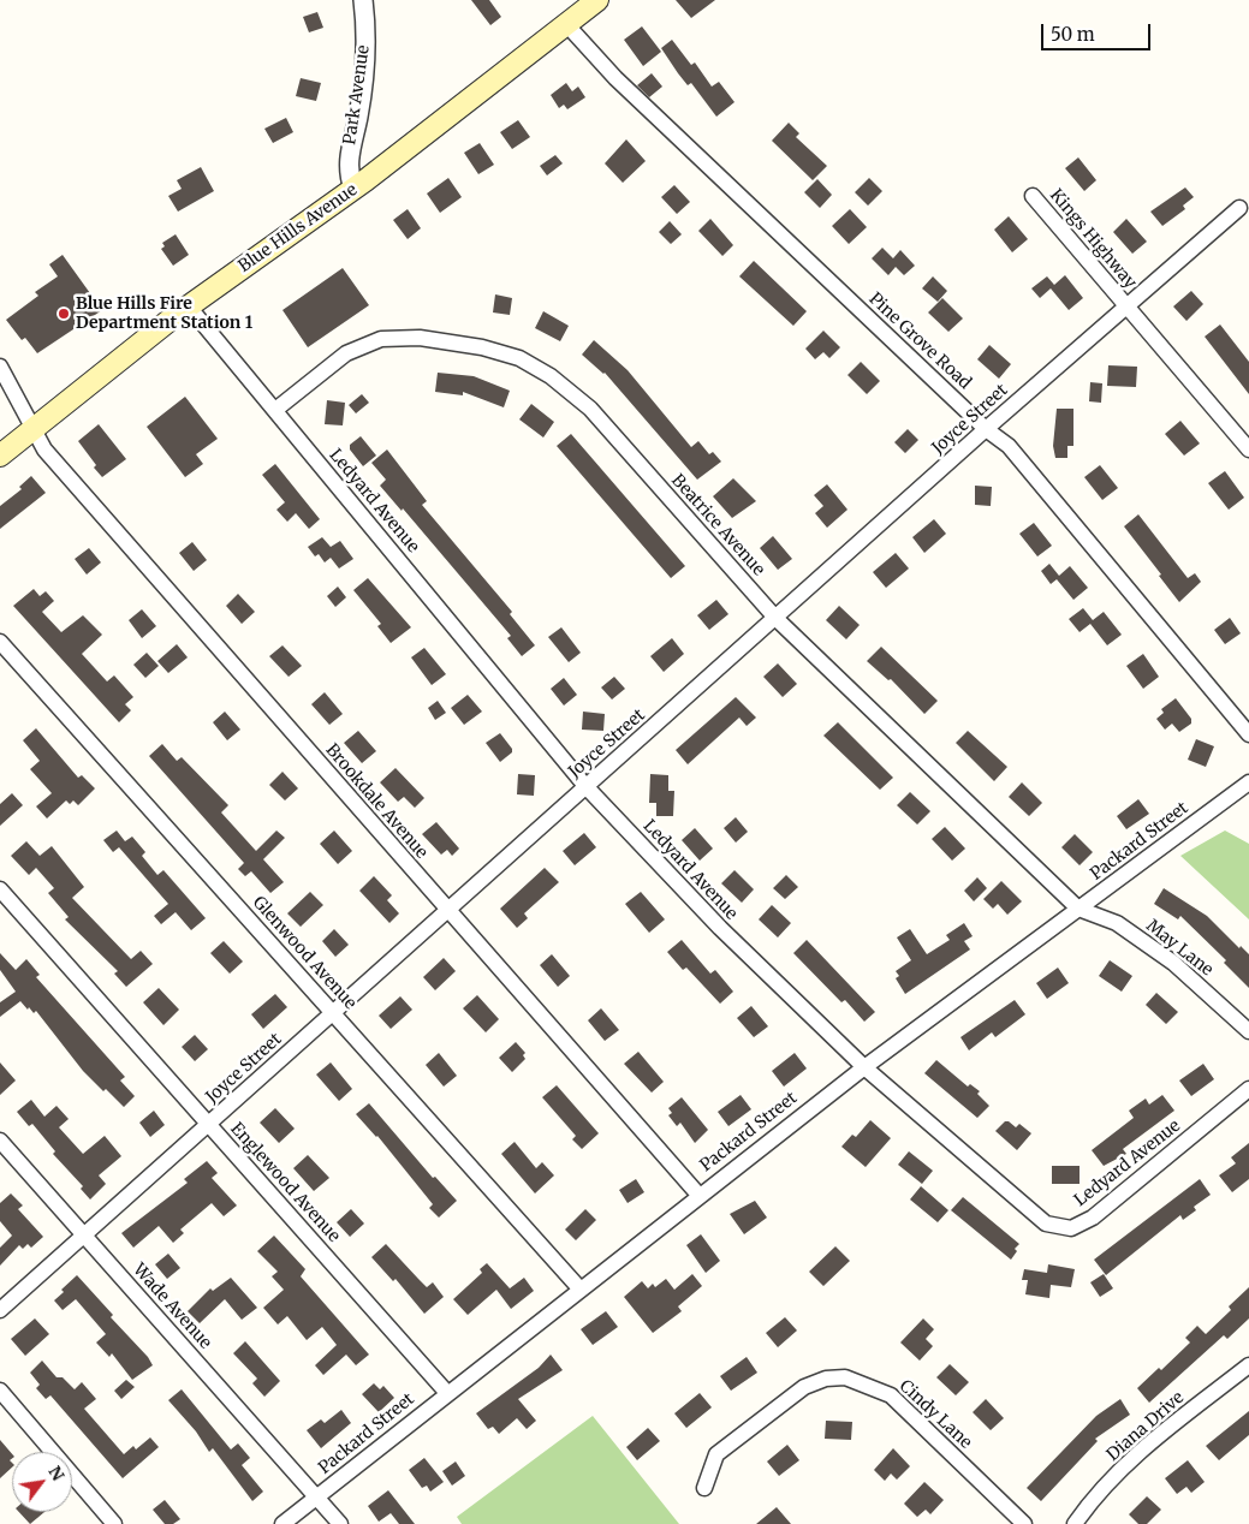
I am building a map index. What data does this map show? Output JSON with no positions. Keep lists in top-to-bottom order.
{
  "streets": {
    "main road": ["Blue Hills Avenue"],
    "street": [
      "Park Avenue",
      "Kings Highway",
      "Pine Grove Road",
      "Joyce Street",
      "Ledyard Avenue",
      "Beatrice Avenue",
      "Brookdale Avenue",
      "Packard Street",
      "May Lane",
      "Glenwood Avenue",
      "Englewood Avenue",
      "Wade Avenue",
      "Cindy Lane",
      "Diana Drive"
    ]
  },
  "crossings": [
    ["Park Avenue", "Blue Hills Avenue"],
    ["Blue Hills Avenue", "Pine Grove Road"],
    ["Blue Hills Avenue", "Ledyard Avenue"],
    ["Blue Hills Avenue", "Brookdale Avenue"],
    ["Kings Highway", "Joyce Street"],
    ["Pine Grove Road", "Joyce Street"],
    ["Joyce Street", "Ledyard Avenue"],
    ["Joyce Street", "Beatrice Avenue"],
    ["Joyce Street", "Brookdale Avenue"],
    ["Joyce Street", "Glenwood Avenue"],
    ["Joyce Street", "Englewood Avenue"],
    ["Joyce Street", "Wade Avenue"],
    ["Ledyard Avenue", "Beatrice Avenue"],
    ["Ledyard Avenue", "Packard Street"],
    ["Beatrice Avenue", "Packard Street"],
    ["Beatrice Avenue", "May Lane"],
    ["Brookdale Avenue", "Packard Street"],
    ["Packard Street", "May Lane"],
    ["Packard Street", "Glenwood Avenue"],
    ["Packard Street", "Englewood Avenue"],
    ["Packard Street", "Wade Avenue"]
  ],
  "places": ["Blue Hills Fire Department Station 1"],
  "scale_bar": "50 m",
  "north": "top right"
}
